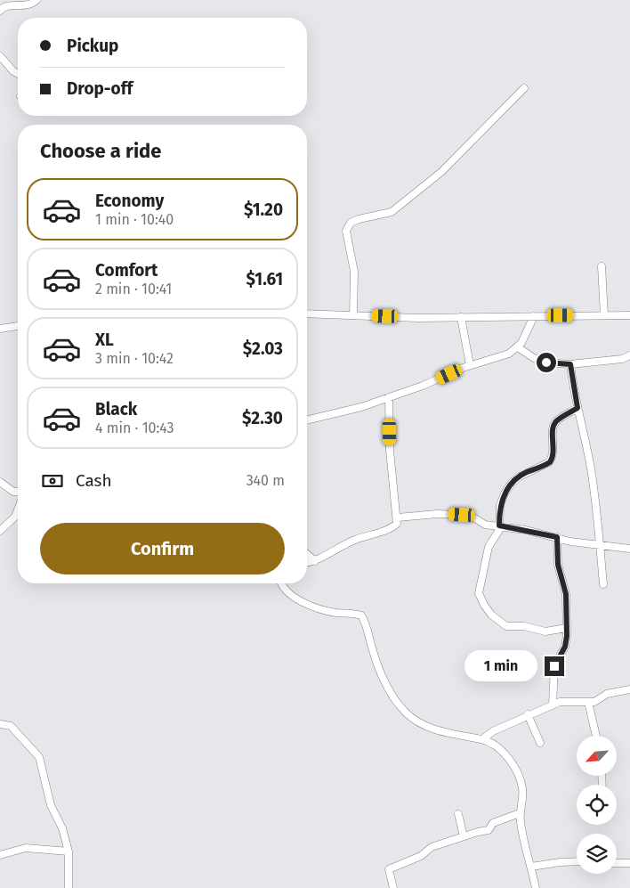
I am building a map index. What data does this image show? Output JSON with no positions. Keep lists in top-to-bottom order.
{
  "north": "bottom left",
  "page": {
    "banner": ["Pickup", "Drop-off"],
    "heading": "Choose a ride",
    "list": [
      {
        "name": "Economy",
        "note": "1 min · 10:40",
        "value": "$1.20"
      },
      {
        "name": "Comfort",
        "note": "2 min · 10:41",
        "value": "$1.61"
      },
      {
        "name": "XL",
        "note": "3 min · 10:42",
        "value": "$2.03"
      },
      {
        "name": "Black",
        "note": "4 min · 10:43",
        "value": "$2.30"
      }
    ],
    "pay": ["Cash", "340 m"],
    "buttons": "Confirm",
    "bubble": "1 min"
  }
}
